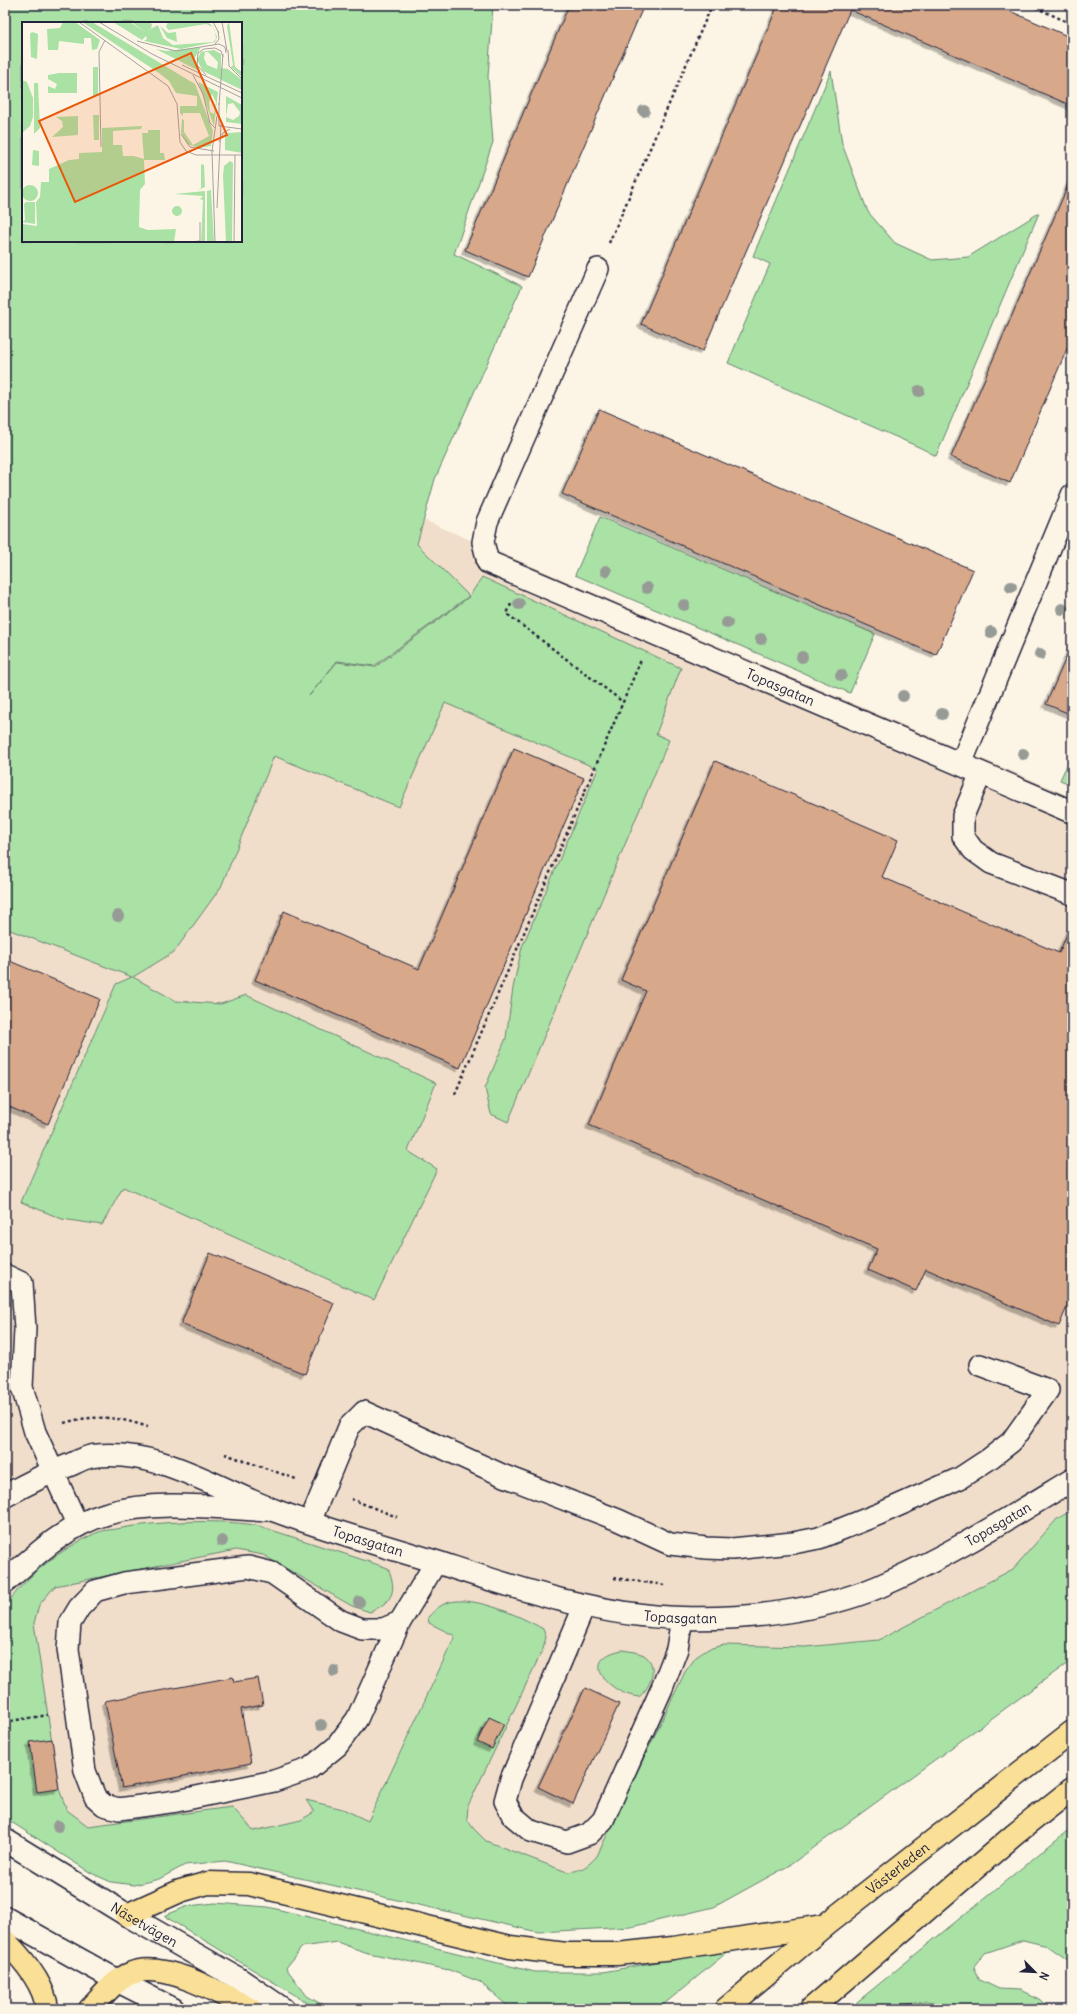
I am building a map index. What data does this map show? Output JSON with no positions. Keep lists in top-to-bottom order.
{
  "streets": {
    "highway": ["Västerleden"],
    "street": ["Topasgatan", "Näsetvägen"]
  },
  "north": "bottom right"
}
